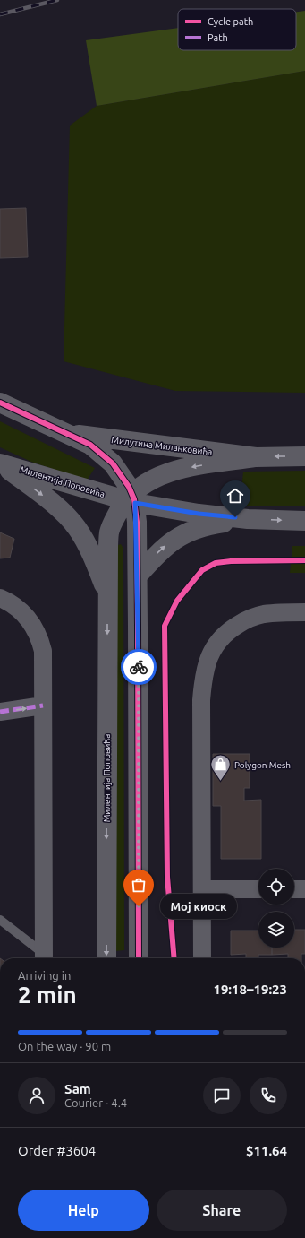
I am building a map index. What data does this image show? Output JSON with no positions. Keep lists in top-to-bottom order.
{
  "streets": {
    "street": ["Милутина Миланковића", "Милентија Поповића"]
  },
  "crossings": [
    ["Милутина Миланковића", "Милентија Поповића"]
  ],
  "places": {
    "shop": ["Polygon Mesh"],
    "other": ["Мој киоск"]
  },
  "legend": ["Cycle path", "Path"],
  "page": {
    "bubble": "Мој киоск",
    "heading": ["2 min", "Arriving in", "19:18–19:23"],
    "panel": [
      "Sam",
      "Courier · 4.4",
      "Order #3604",
      "$11.64"
    ],
    "bar": "On the way · 90 m",
    "buttons": ["Help", "Share"]
  }
}
